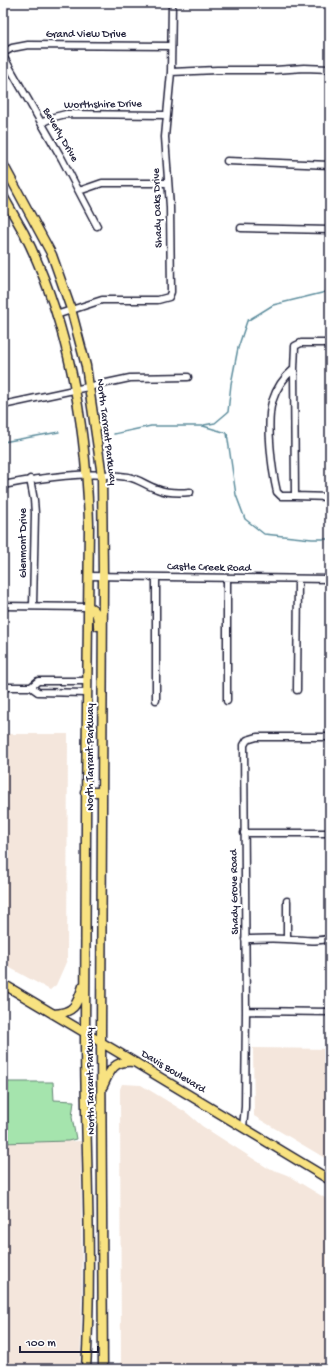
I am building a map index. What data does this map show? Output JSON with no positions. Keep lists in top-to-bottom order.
{
  "streets": {
    "main road": ["North Tarrant Parkway", "Davis Boulevard"],
    "street": [
      "Grand View Drive",
      "Worthshire Drive",
      "Beverly Drive",
      "Shady Oaks Drive",
      "Glenmont Drive",
      "Castle Creek Road",
      "Shady Grove Road"
    ]
  },
  "crossings": [
    ["Grand View Drive", "Beverly Drive"],
    ["Grand View Drive", "Shady Oaks Drive"],
    ["Worthshire Drive", "Beverly Drive"],
    ["Worthshire Drive", "Shady Oaks Drive"],
    ["Shady Oaks Drive", "North Tarrant Parkway"],
    ["North Tarrant Parkway", "Castle Creek Road"],
    ["North Tarrant Parkway", "Davis Boulevard"],
    ["Shady Grove Road", "Davis Boulevard"]
  ],
  "scale_bar": "100 m"
}
